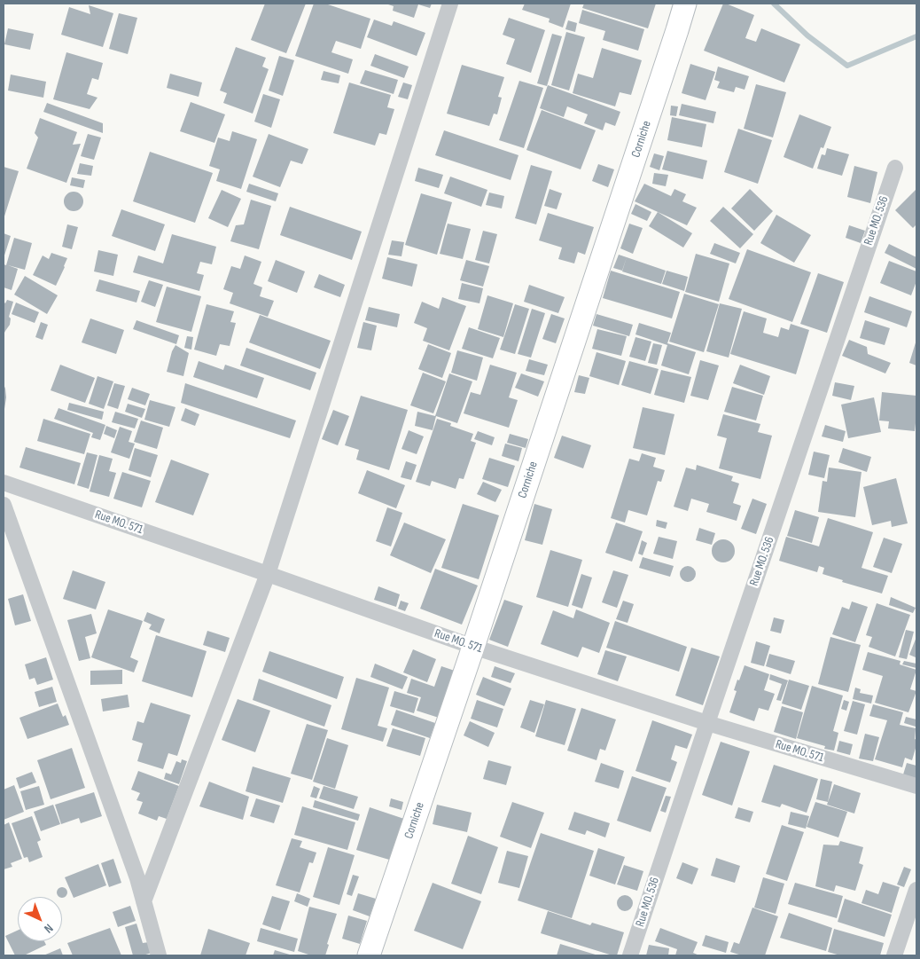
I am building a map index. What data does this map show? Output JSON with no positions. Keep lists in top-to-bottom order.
{
  "streets": {
    "street": ["Corniche", "Rue MO. 536", "Rue MO. 571"]
  },
  "crossings": [
    ["Corniche", "Rue MO. 571"],
    ["Rue MO. 536", "Rue MO. 571"]
  ],
  "north": "bottom right"
}
